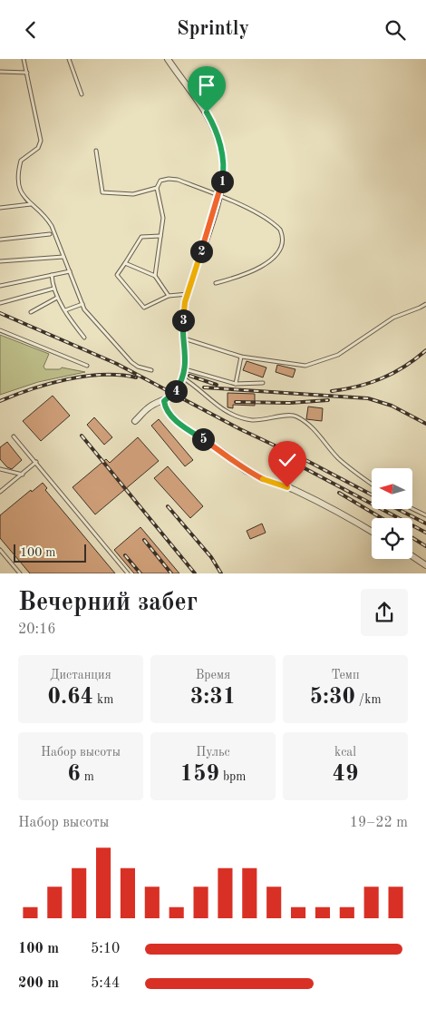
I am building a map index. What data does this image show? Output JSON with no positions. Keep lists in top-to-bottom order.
{
  "scale_bar": "100 m",
  "north": "left",
  "page": {
    "header": "Sprintly",
    "pins": [
      "1",
      "2",
      "3",
      "4",
      "5"
    ],
    "scale": "100 m",
    "heading": ["Вечерний забег", "20:16"],
    "stats": [
      ["Дистанция", "0.64 km"],
      ["Время", "3:31"],
      ["Темп", "5:30 /km"],
      ["Набор высоты", "6 m"],
      ["Пульс", "159 bpm"],
      ["kcal", "49"]
    ],
    "chart": ["Набор высоты", "19–22 m"],
    "list": [
      {
        "name": "100 m",
        "note": "5:10"
      },
      {
        "name": "200 m",
        "note": "5:44"
      }
    ]
  }
}
